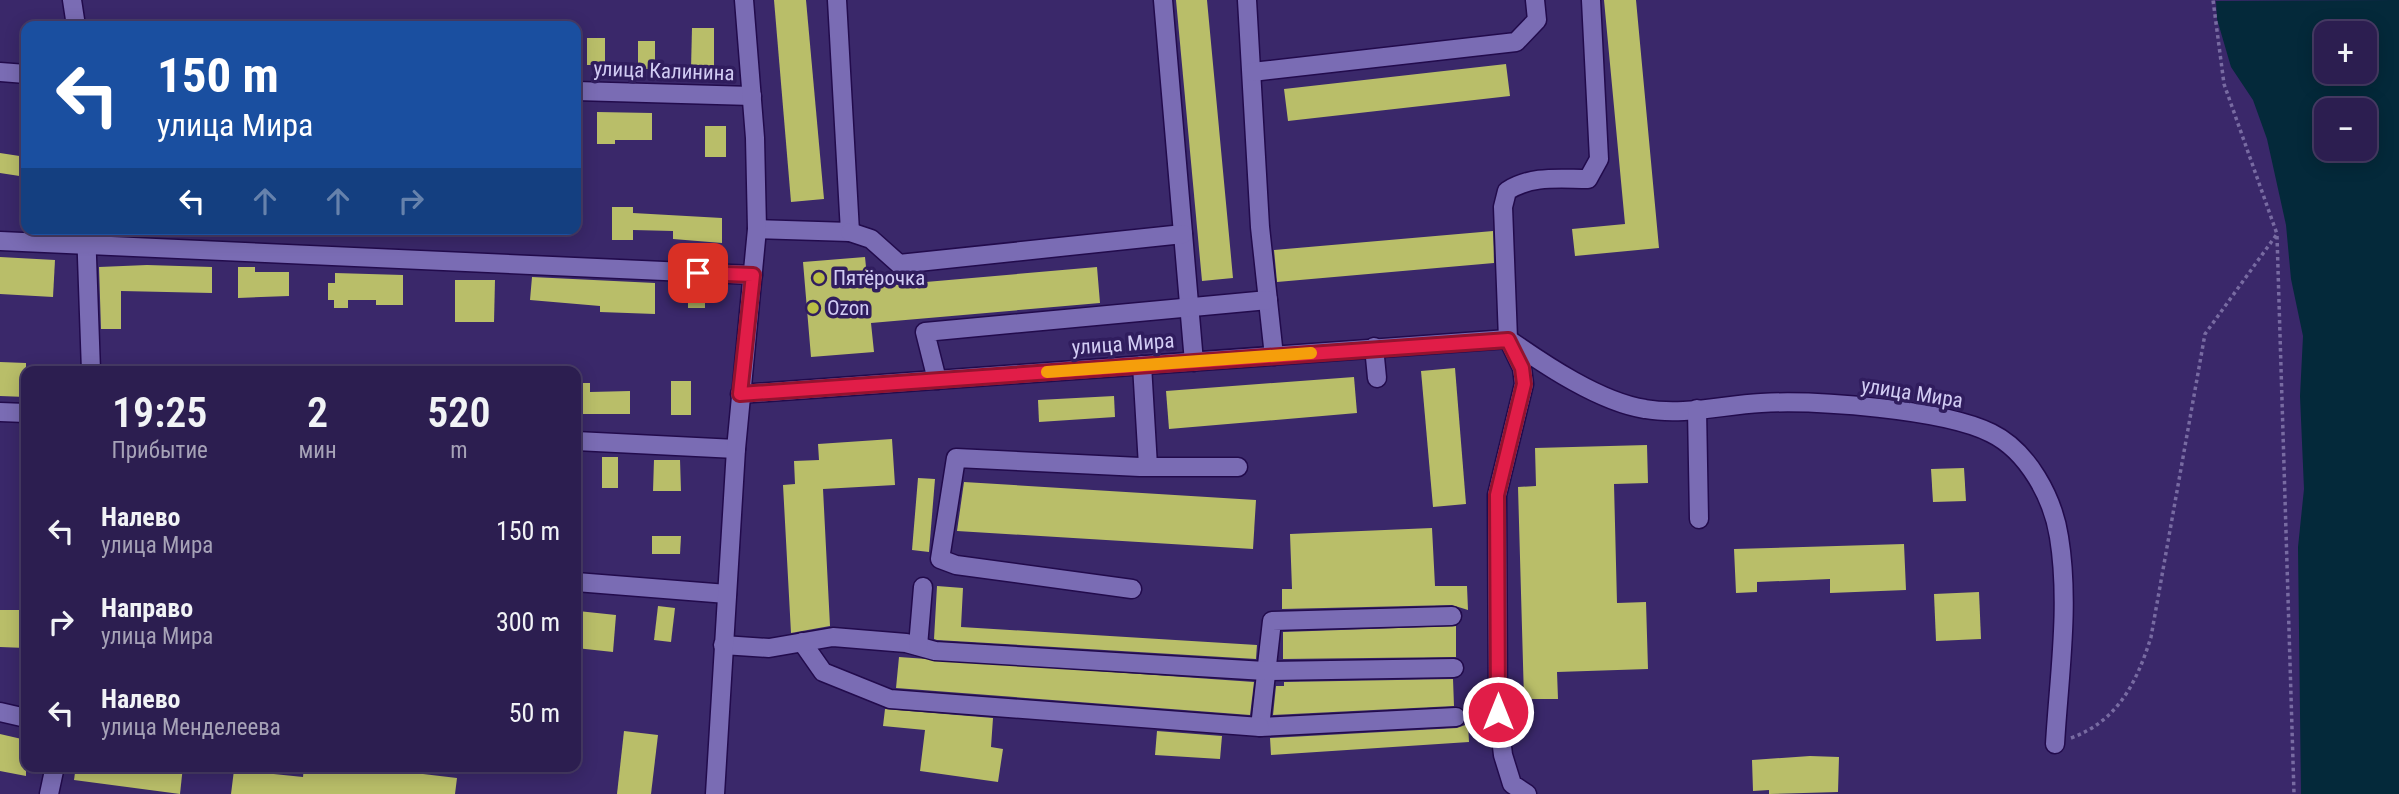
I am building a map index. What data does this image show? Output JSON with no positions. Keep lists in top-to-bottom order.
{
  "streets": {
    "street": ["улица Калинина", "улица Мира"]
  },
  "places": ["Пятёрочка", "Ozon"],
  "page": {
    "map_buttons": ["+", "−"],
    "turn": ["150 m", "улица Мира"],
    "eta": [
      "19:25",
      "Прибытие",
      "2",
      "мин",
      "520",
      "m"
    ],
    "list": [
      {
        "name": "Налево",
        "note": "улица Мира",
        "value": "150 m"
      },
      {
        "name": "Направо",
        "note": "улица Мира",
        "value": "300 m"
      },
      {
        "name": "Налево",
        "note": "улица Менделеева",
        "value": "50 m"
      }
    ]
  }
}
